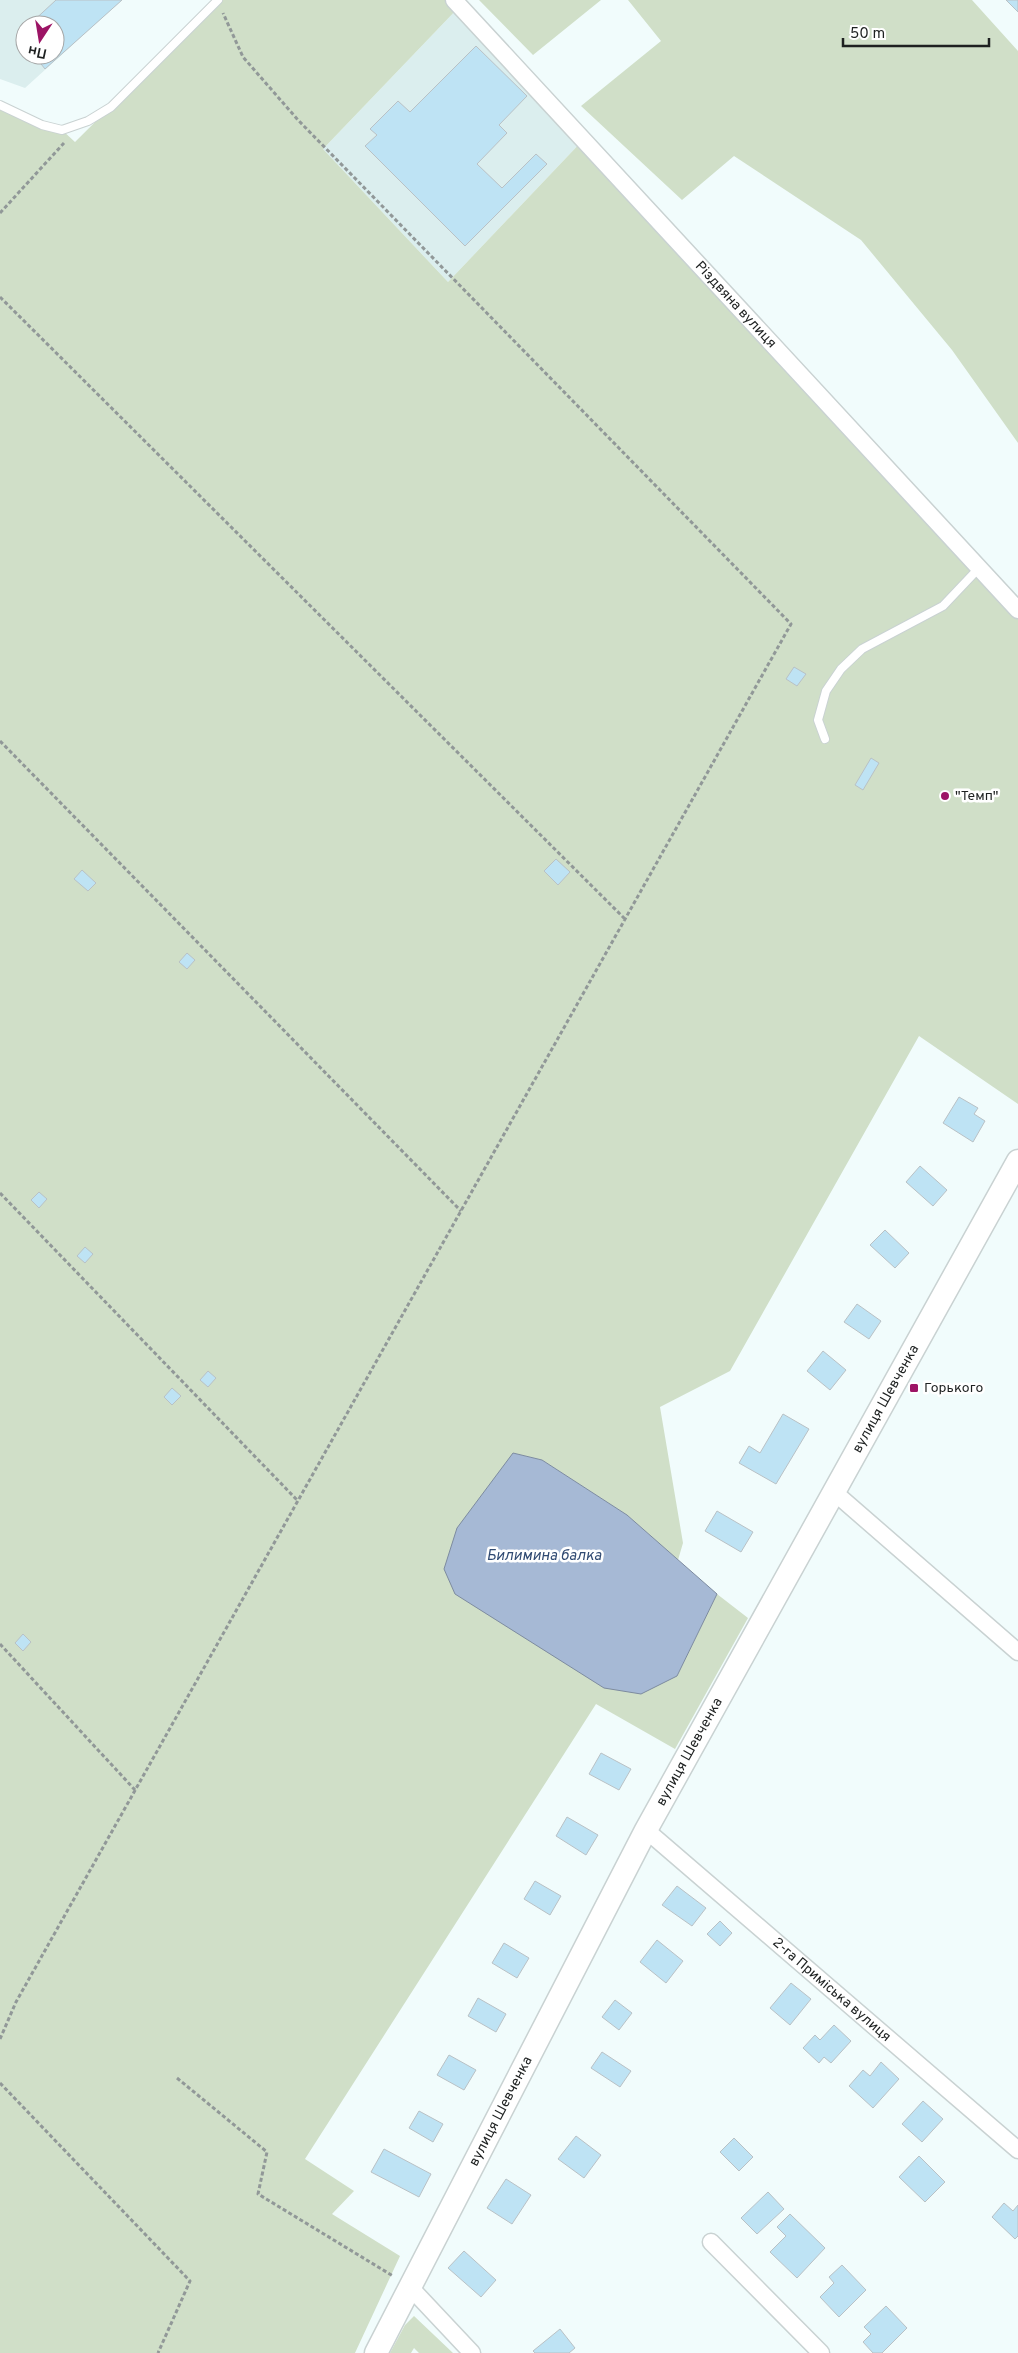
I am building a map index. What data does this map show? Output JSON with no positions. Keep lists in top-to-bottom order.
{
  "streets": {
    "street": ["Різдвяна вулиця", "вулиця Шевченка", "2-га Приміська вулиця"]
  },
  "crossings": [
    ["вулиця Шевченка", "2-га Приміська вулиця"]
  ],
  "water": ["Билимина балка"],
  "places": {
    "other": ["\"Темп\""],
    "transit": ["Горького"]
  },
  "scale_bar": "50 m",
  "north": "bottom"
}
